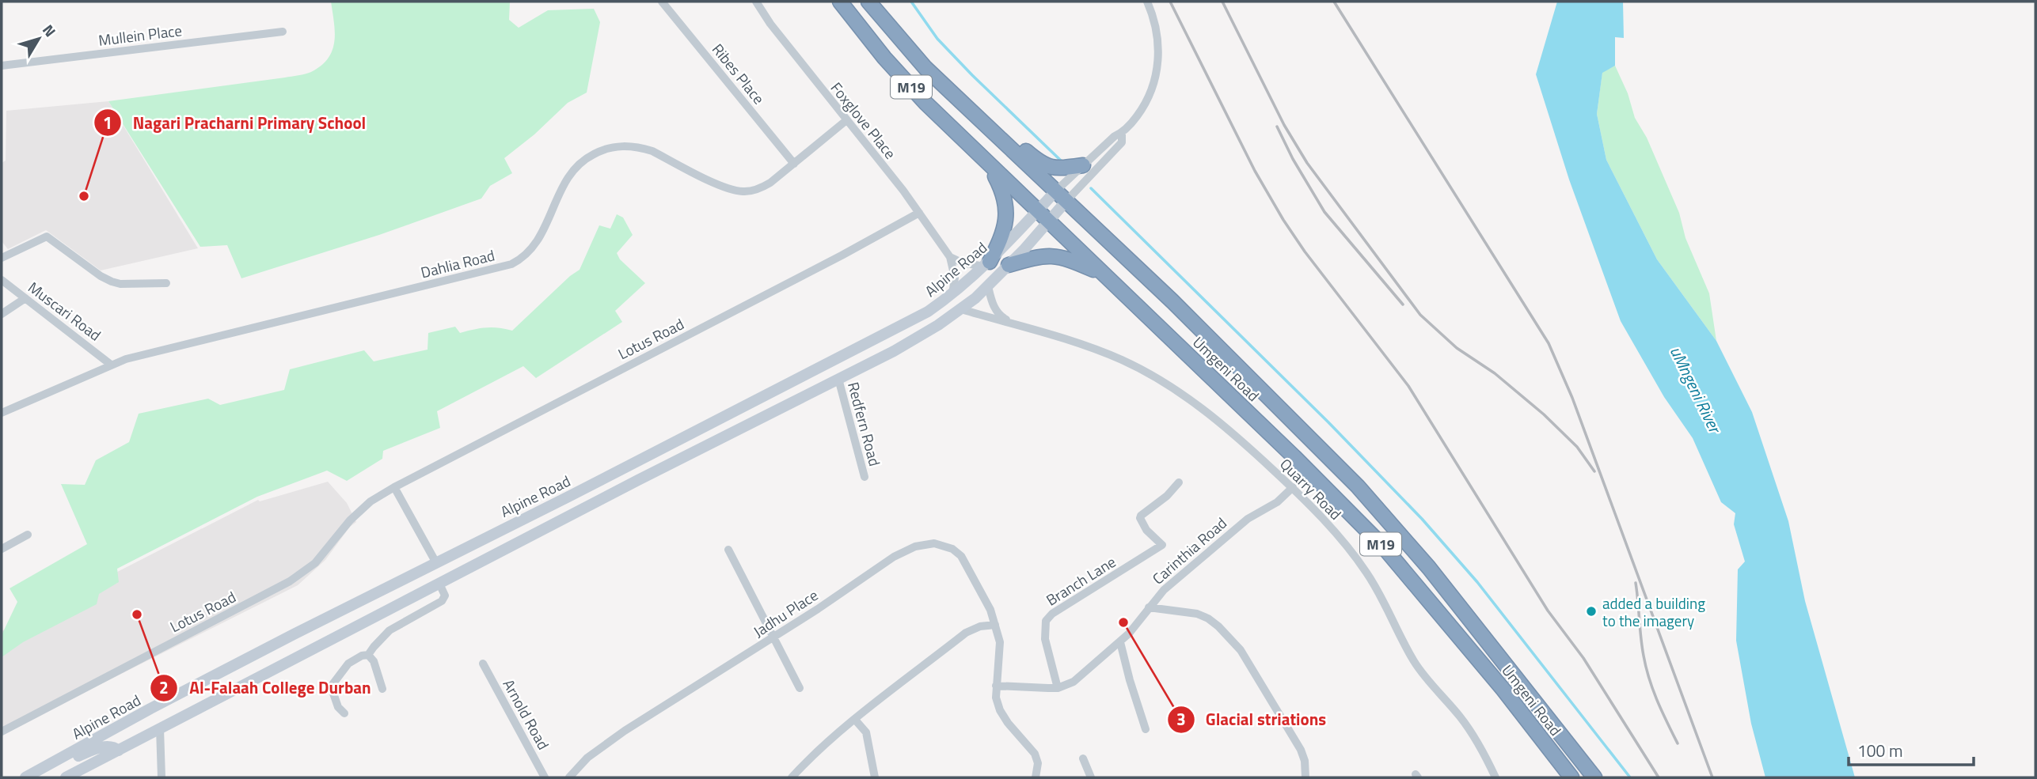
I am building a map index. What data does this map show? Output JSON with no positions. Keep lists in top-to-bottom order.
{
  "streets": {
    "highway": ["M19", "Umgeni Road"],
    "main road": ["Alpine Road"],
    "street": [
      "Mullein Place",
      "Ribes Place",
      "Foxglove Place",
      "Dahlia Road",
      "Muscari Road",
      "Lotus Road",
      "Redfern Road",
      "Quarry Road",
      "Carinthia Road",
      "Branch Lane",
      "Jadhu Place",
      "Arnold Road"
    ]
  },
  "crossings": [
    ["Ribes Place", "Dahlia Road"],
    ["Foxglove Place", "Dahlia Road"],
    ["Foxglove Place", "Alpine Road"],
    ["Foxglove Place", "Lotus Road"],
    ["Dahlia Road", "Muscari Road"],
    ["Alpine Road", "Umgeni Road"],
    ["Alpine Road", "Redfern Road"],
    ["Alpine Road", "Quarry Road"],
    ["Quarry Road", "Carinthia Road"],
    ["Carinthia Road", "Branch Lane"],
    ["Carinthia Road", "Jadhu Place"]
  ],
  "water": ["uMngeni River"],
  "places": [
    "Nagari Pracharni Primary School",
    "added a building to the imagery",
    "Al-Falaah College Durban",
    "Glacial striations"
  ],
  "scale_bar": "100 m",
  "north": "top right"
}
